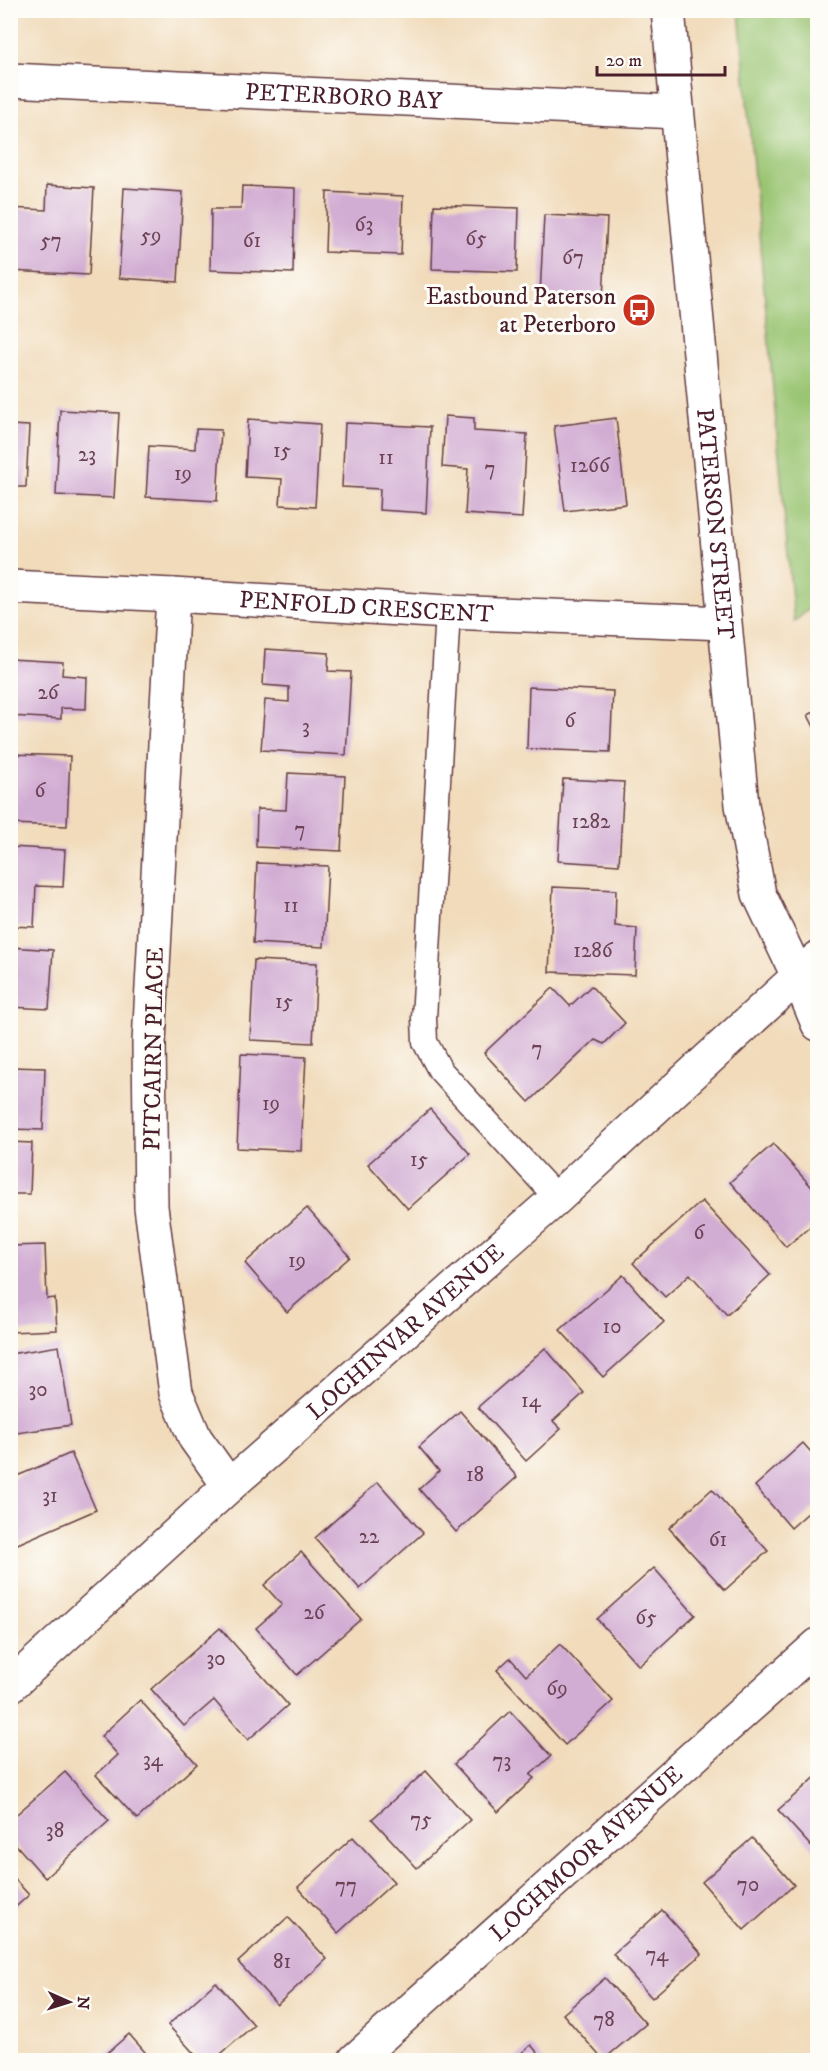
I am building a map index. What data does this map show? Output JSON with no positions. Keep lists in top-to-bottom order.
{
  "streets": {
    "street": [
      "PETERBORO BAY",
      "PATERSON STREET",
      "PENFOLD CRESCENT",
      "PITCAIRN PLACE",
      "LOCHINVAR AVENUE",
      "LOCHMOOR AVENUE"
    ]
  },
  "crossings": [
    ["PETERBORO BAY", "PATERSON STREET"],
    ["PATERSON STREET", "PENFOLD CRESCENT"],
    ["PATERSON STREET", "LOCHINVAR AVENUE"],
    ["PENFOLD CRESCENT", "PITCAIRN PLACE"],
    ["PITCAIRN PLACE", "LOCHINVAR AVENUE"]
  ],
  "places": {
    "bus stop": ["Eastbound Paterson at Peterboro"]
  },
  "house_numbers": [
    "63",
    "59",
    "65",
    "57",
    "61",
    "67",
    "15",
    "23",
    "11",
    "1266",
    "7",
    "19",
    "26",
    "6",
    "3",
    "6",
    "1282",
    "7",
    "11",
    "1286",
    "15",
    "7",
    "19",
    "15",
    "6",
    "19",
    "10",
    "30",
    "14",
    "18",
    "31",
    "22",
    "61",
    "26",
    "65",
    "30",
    "69",
    "34",
    "73",
    "75",
    "38",
    "70",
    "77",
    "74",
    "81",
    "78"
  ],
  "scale_bar": "20 m",
  "north": "right"
}
